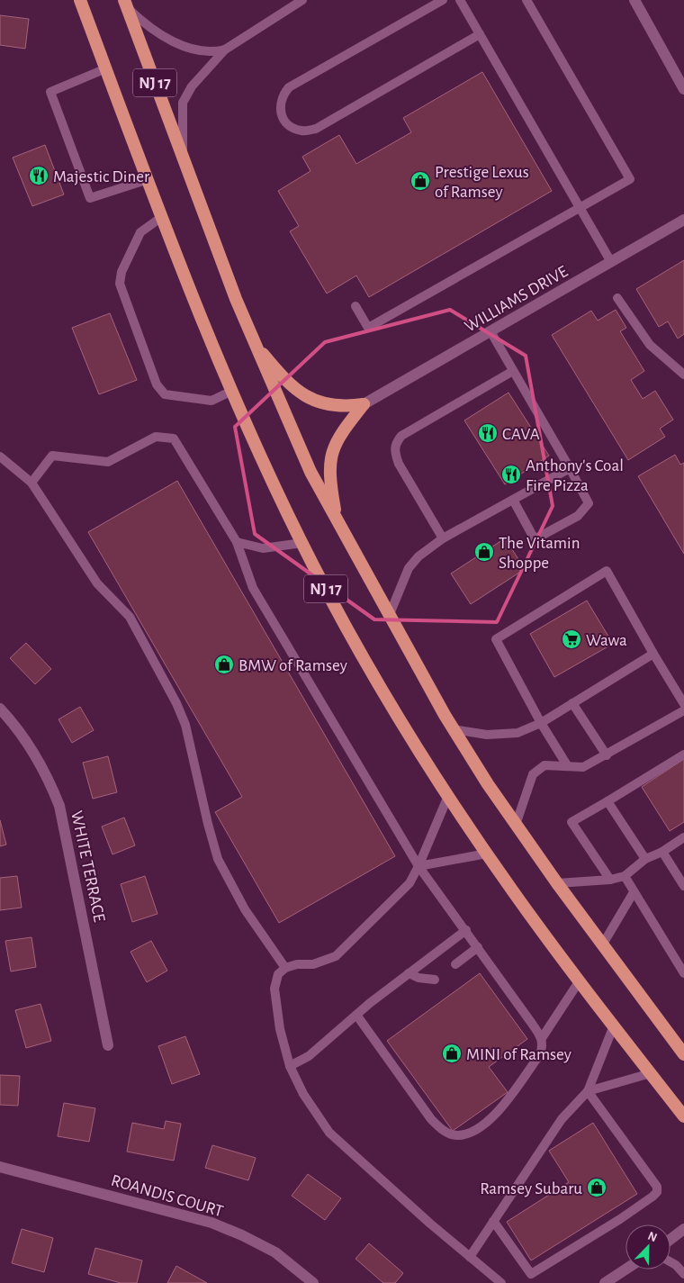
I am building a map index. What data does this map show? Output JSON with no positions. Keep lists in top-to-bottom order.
{
  "streets": {
    "highway": ["NJ 17"],
    "street": ["WILLIAMS DRIVE", "WHITE TERRACE", "ROANDIS COURT"]
  },
  "places": {
    "restaurant": ["Majestic Diner", "CAVA", "Anthony's Coal Fire Pizza"],
    "shop": [
      "Prestige Lexus of Ramsey",
      "The Vitamin Shoppe",
      "BMW of Ramsey",
      "MINI of Ramsey",
      "Ramsey Subaru"
    ],
    "supermarket": ["Wawa"]
  },
  "north": "top right"
}
